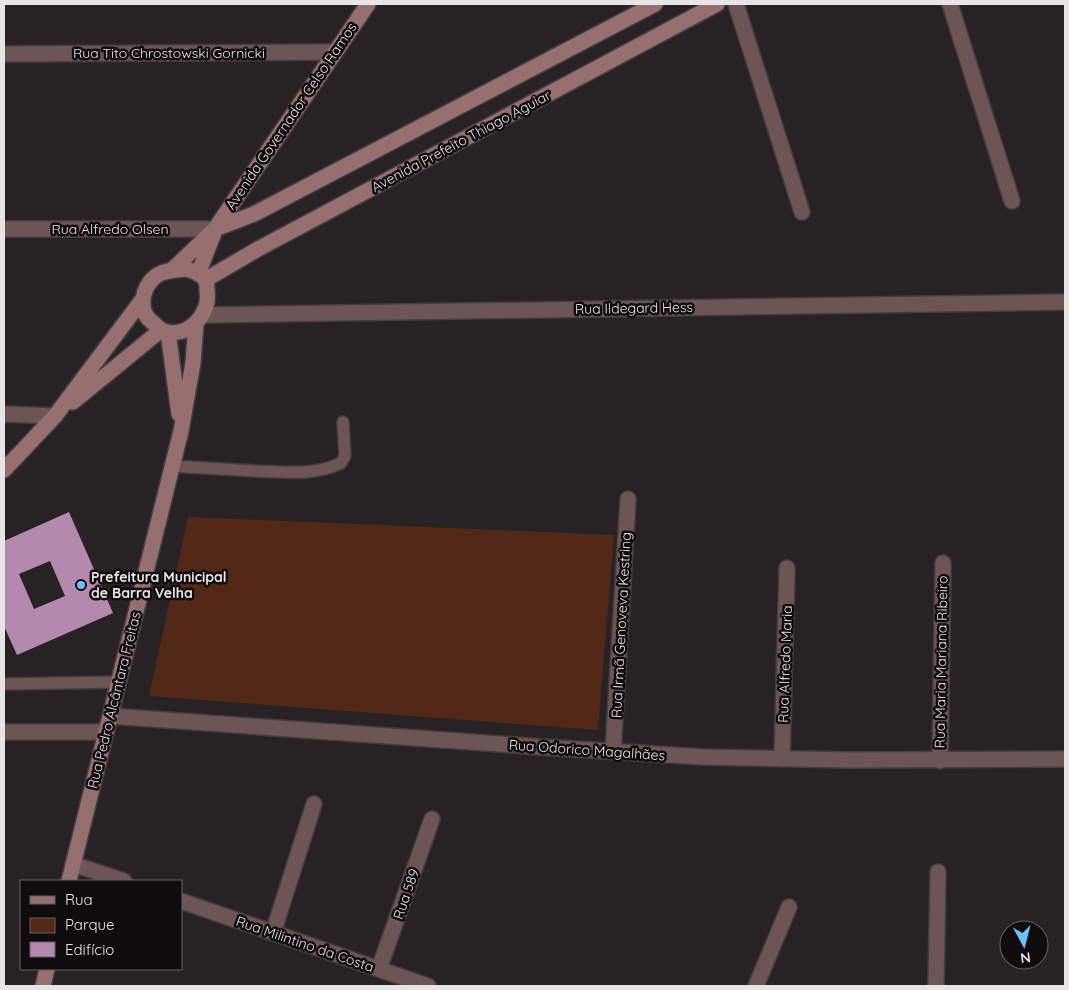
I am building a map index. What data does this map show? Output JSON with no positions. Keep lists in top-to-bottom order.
{
  "streets": {
    "main road": ["Avenida Governador Celso Ramos", "Avenida Prefeito Thiago Aguiar", "Rua Pedro Alcântara Freitas"],
    "street": [
      "Rua Tito Chrostowski Gornicki",
      "Rua Alfredo Olsen",
      "Rua Ildegard Hess",
      "Rua Irmã Genoveva Kestring",
      "Rua Maria Mariana Ribeiro",
      "Rua Alfredo Maria",
      "Rua Odorico Magalhães",
      "Rua 589",
      "Rua Milintino da Costa"
    ]
  },
  "crossings": [
    ["Rua Tito Chrostowski Gornicki", "Avenida Governador Celso Ramos"],
    ["Avenida Governador Celso Ramos", "Avenida Prefeito Thiago Aguiar"],
    ["Avenida Governador Celso Ramos", "Rua Alfredo Olsen"],
    ["Avenida Governador Celso Ramos", "Rua Ildegard Hess"],
    ["Avenida Governador Celso Ramos", "Rua Pedro Alcântara Freitas"],
    ["Avenida Prefeito Thiago Aguiar", "Rua Ildegard Hess"],
    ["Avenida Prefeito Thiago Aguiar", "Rua Pedro Alcântara Freitas"],
    ["Rua Ildegard Hess", "Rua Pedro Alcântara Freitas"],
    ["Rua Irmã Genoveva Kestring", "Rua Odorico Magalhães"],
    ["Rua Maria Mariana Ribeiro", "Rua Odorico Magalhães"],
    ["Rua Alfredo Maria", "Rua Odorico Magalhães"],
    ["Rua Pedro Alcântara Freitas", "Rua Odorico Magalhães"],
    ["Rua 589", "Rua Milintino da Costa"]
  ],
  "places": ["Prefeitura Municipal de Barra Velha"],
  "legend": ["Rua", "Parque", "Edifício"],
  "north": "bottom"
}
